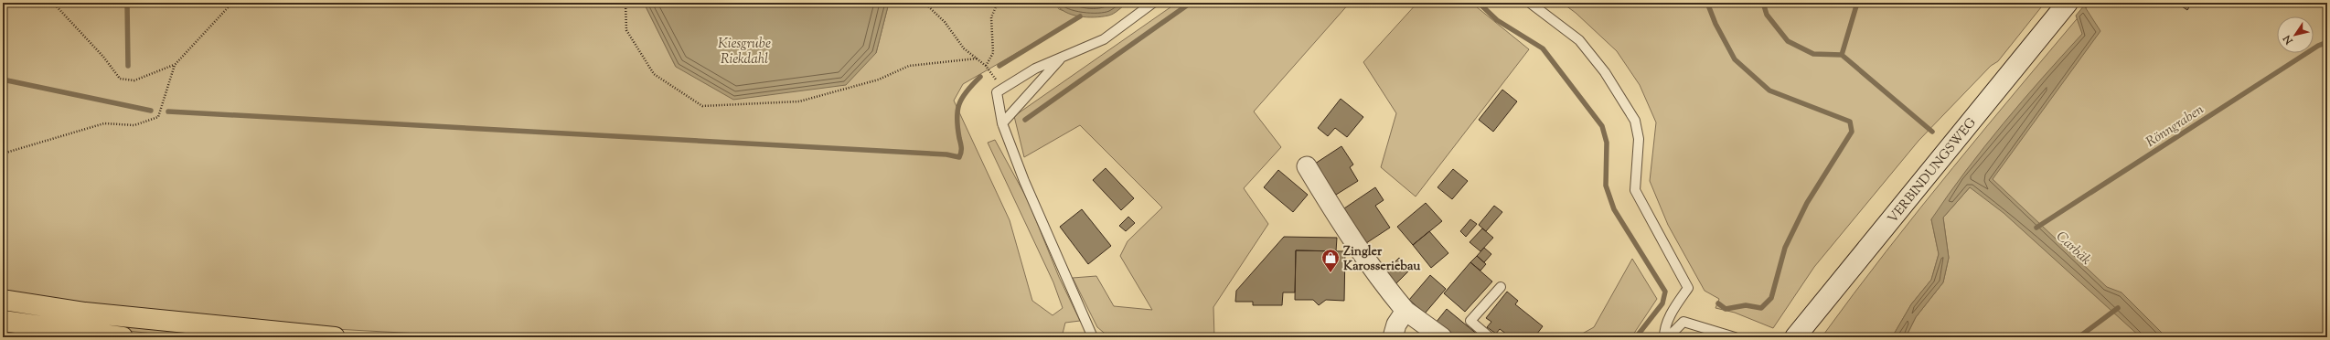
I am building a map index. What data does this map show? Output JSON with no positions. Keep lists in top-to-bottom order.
{
  "streets": {
    "main road": ["VERBINDUNGSWEG"]
  },
  "water": ["Kiesgrube Riekdahl", "Rönngraben", "Carbäk"],
  "places": {
    "shop": ["Zingler Karosseriebau"]
  },
  "north": "bottom left"
}
